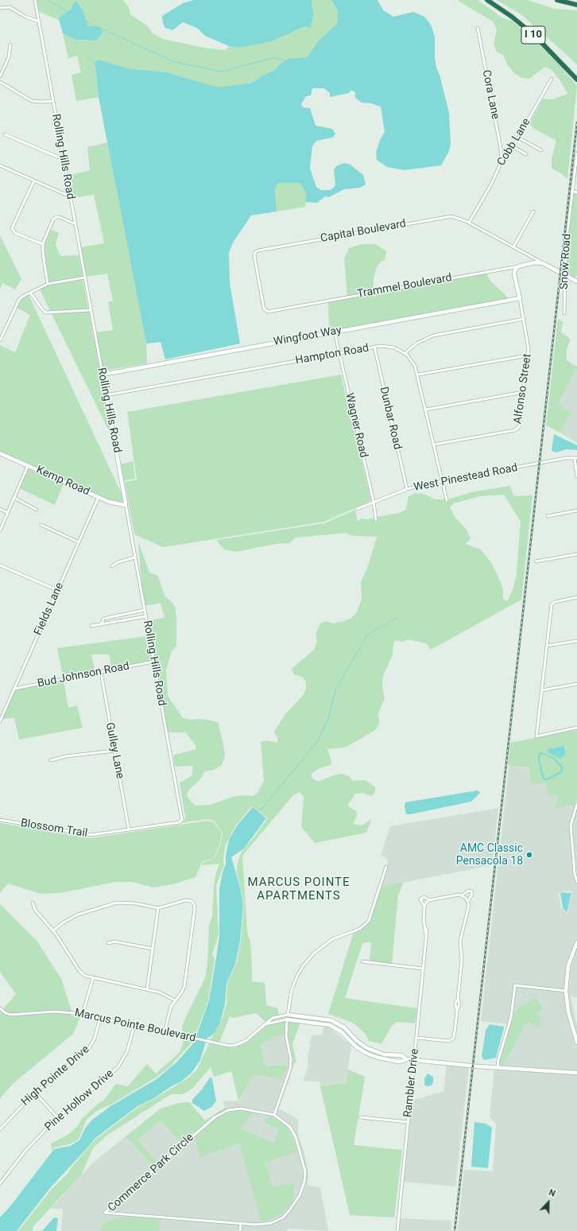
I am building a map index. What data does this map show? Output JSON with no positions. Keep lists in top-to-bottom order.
{
  "streets": {
    "highway": ["I 10"],
    "street": [
      "Cora Lane",
      "Cobb Lane",
      "Rolling Hills Road",
      "Capital Boulevard",
      "Snow Road",
      "Trammel Boulevard",
      "Wingfoot Way",
      "Hampton Road",
      "Alfonso Street",
      "Dunbar Road",
      "Wagner Road",
      "West Pinestead Road",
      "Kemp Road",
      "Fields Lane",
      "Bud Johnson Road",
      "Gulley Lane",
      "Blossom Trail",
      "Marcus Pointe Boulevard",
      "High Pointe Drive",
      "Rambler Drive",
      "Pine Hollow Drive",
      "Commerce Park Circle"
    ]
  },
  "crossings": [
    ["Cora Lane", "Cobb Lane"],
    ["Cobb Lane", "Capital Boulevard"],
    ["Rolling Hills Road", "Wingfoot Way"],
    ["Rolling Hills Road", "Hampton Road"],
    ["Rolling Hills Road", "Kemp Road"],
    ["Rolling Hills Road", "Bud Johnson Road"],
    ["Rolling Hills Road", "Blossom Trail"],
    ["Capital Boulevard", "Trammel Boulevard"],
    ["Trammel Boulevard", "Alfonso Street"],
    ["Wingfoot Way", "Alfonso Street"],
    ["Wingfoot Way", "Wagner Road"],
    ["Hampton Road", "Alfonso Street"],
    ["Hampton Road", "Dunbar Road"],
    ["Hampton Road", "Wagner Road"],
    ["Hampton Road", "West Pinestead Road"],
    ["Dunbar Road", "West Pinestead Road"],
    ["Wagner Road", "West Pinestead Road"],
    ["Kemp Road", "Fields Lane"],
    ["Fields Lane", "Bud Johnson Road"],
    ["Bud Johnson Road", "Gulley Lane"],
    ["Gulley Lane", "Blossom Trail"],
    ["Marcus Pointe Boulevard", "High Pointe Drive"],
    ["Marcus Pointe Boulevard", "Rambler Drive"],
    ["Marcus Pointe Boulevard", "Pine Hollow Drive"]
  ],
  "districts": ["MARCUS POINTE APARTMENTS"],
  "places": ["AMC Classic Pensacola 18"],
  "north": "top"
}
